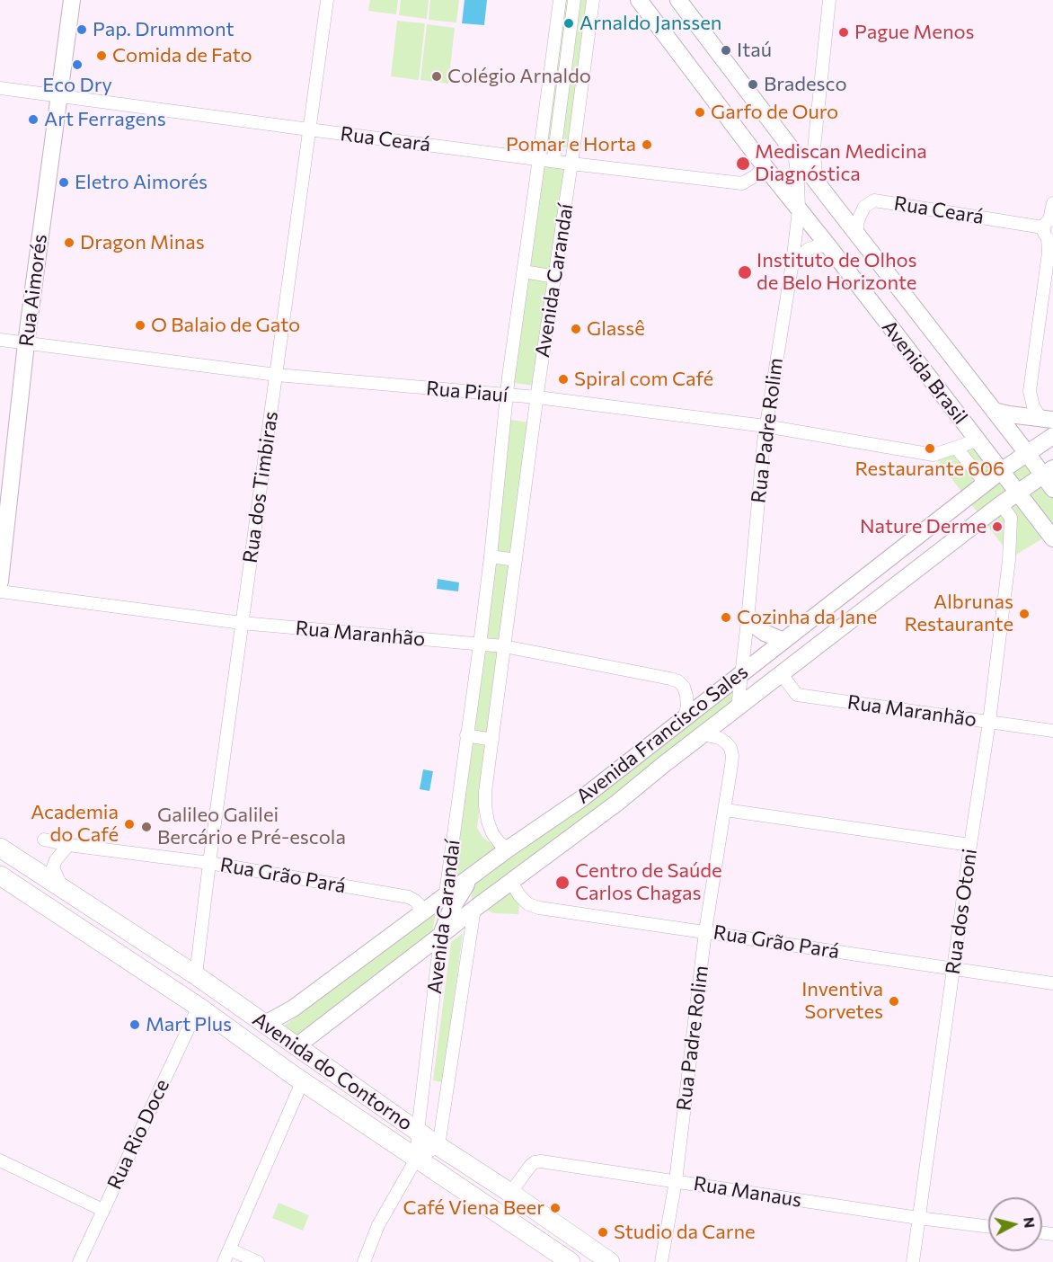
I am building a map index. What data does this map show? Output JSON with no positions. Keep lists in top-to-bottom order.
{
  "streets": {
    "main road": ["Avenida do Contorno"],
    "street": [
      "Rua Ceará",
      "Avenida Carandaí",
      "Rua Aimorés",
      "Avenida Brasil",
      "Rua Piauí",
      "Rua Padre Rolim",
      "Rua dos Timbiras",
      "Rua Maranhão",
      "Avenida Francisco Sales",
      "Rua Grão Pará",
      "Rua dos Otoni",
      "Rua Rio Doce",
      "Rua Manaus"
    ]
  },
  "crossings": [
    ["Rua Ceará", "Avenida Carandaí"],
    ["Rua Ceará", "Rua Aimorés"],
    ["Rua Ceará", "Avenida Brasil"],
    ["Rua Ceará", "Rua dos Timbiras"],
    ["Avenida Carandaí", "Rua Piauí"],
    ["Avenida Carandaí", "Rua Maranhão"],
    ["Avenida Carandaí", "Avenida Francisco Sales"],
    ["Avenida Carandaí", "Avenida do Contorno"],
    ["Rua Aimorés", "Rua Piauí"],
    ["Avenida Brasil", "Rua Padre Rolim"],
    ["Avenida Brasil", "Avenida Francisco Sales"],
    ["Rua Piauí", "Rua Padre Rolim"],
    ["Rua Piauí", "Rua dos Timbiras"],
    ["Rua Padre Rolim", "Avenida Francisco Sales"],
    ["Rua Padre Rolim", "Rua Grão Pará"],
    ["Rua Padre Rolim", "Rua Manaus"],
    ["Rua dos Timbiras", "Rua Maranhão"],
    ["Rua dos Timbiras", "Rua Grão Pará"],
    ["Rua dos Timbiras", "Avenida do Contorno"],
    ["Rua Maranhão", "Avenida Francisco Sales"],
    ["Rua Maranhão", "Rua dos Otoni"],
    ["Avenida Francisco Sales", "Rua Grão Pará"],
    ["Avenida Francisco Sales", "Avenida do Contorno"],
    ["Rua Grão Pará", "Rua dos Otoni"],
    ["Rua dos Otoni", "Rua Manaus"],
    ["Avenida do Contorno", "Rua Rio Doce"],
    ["Avenida do Contorno", "Rua Manaus"]
  ],
  "places": [
    "Arnaldo Janssen",
    "Pap. Drummont",
    "Pague Menos",
    "Itaú",
    "Comida de Fato",
    "Eco Dry",
    "Colégio Arnaldo",
    "Bradesco",
    "Garfo de Ouro",
    "Art Ferragens",
    "Pomar e Horta",
    "Mediscan Medicina Diagnóstica",
    "Eletro Aimorés",
    "Dragon Minas",
    "Instituto de Olhos de Belo Horizonte",
    "O Balaio de Gato",
    "Glassê",
    "Spiral com Café",
    "Restaurante 606",
    "Nature Derme",
    "Albrunas Restaurante",
    "Cozinha da Jane",
    "Academia do Café",
    "Galileo Galilei Bercário e Pré-escola",
    "Centro de Saúde Carlos Chagas",
    "Inventiva Sorvetes",
    "Mart Plus",
    "Café Viena Beer",
    "Studio da Carne"
  ],
  "north": "right"
}
